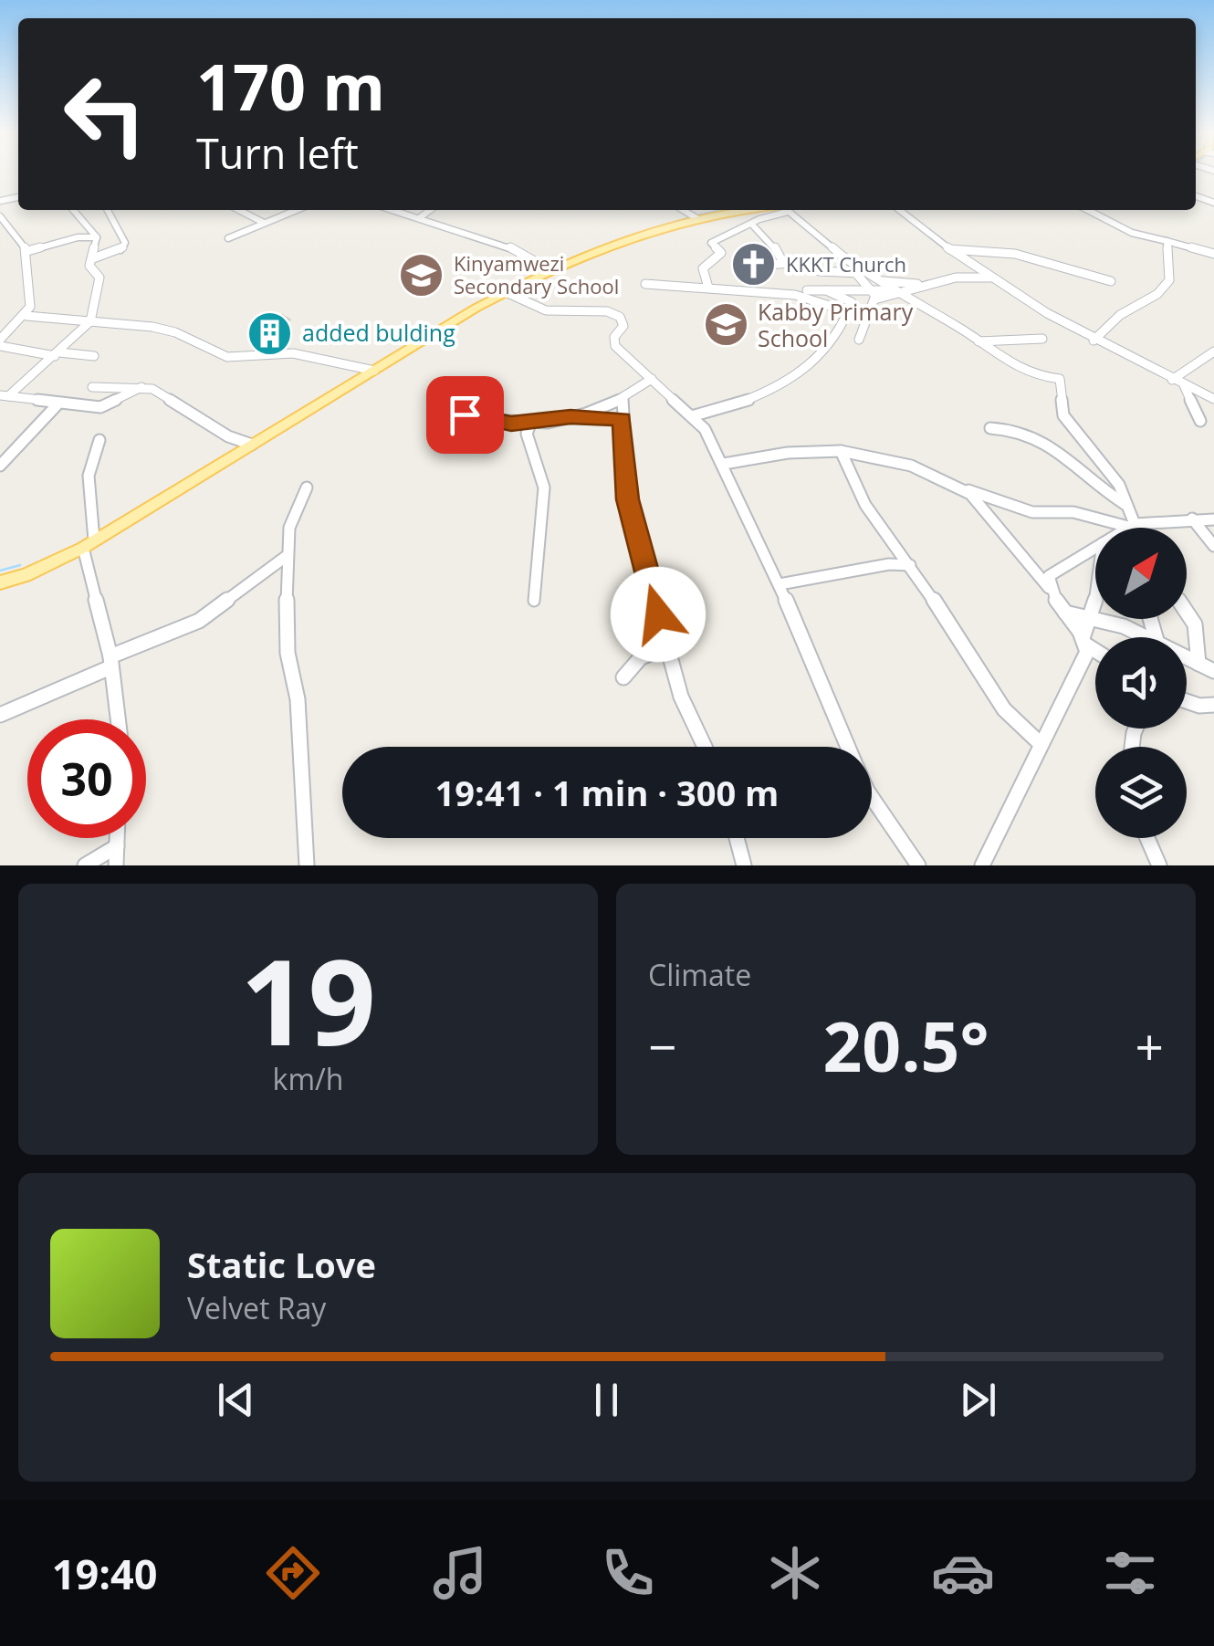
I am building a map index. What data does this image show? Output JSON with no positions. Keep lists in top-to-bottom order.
{
  "places": {
    "church": ["KKKT Church"],
    "school or university": ["Kinyamwezi Secondary School", "Kabby Primary School"],
    "building": ["added bulding"]
  },
  "north": "top right",
  "page": {
    "turn": ["170 m", "Turn left"],
    "limit": "30",
    "trip": "19:41 · 1 min · 300 m",
    "tile": [
      ["19", "km/h"],
      "Climate"
    ],
    "heat": ["−", "20.5°", "+"],
    "song": ["Static Love", "Velvet Ray"],
    "tabs": "19:40"
  }
}
